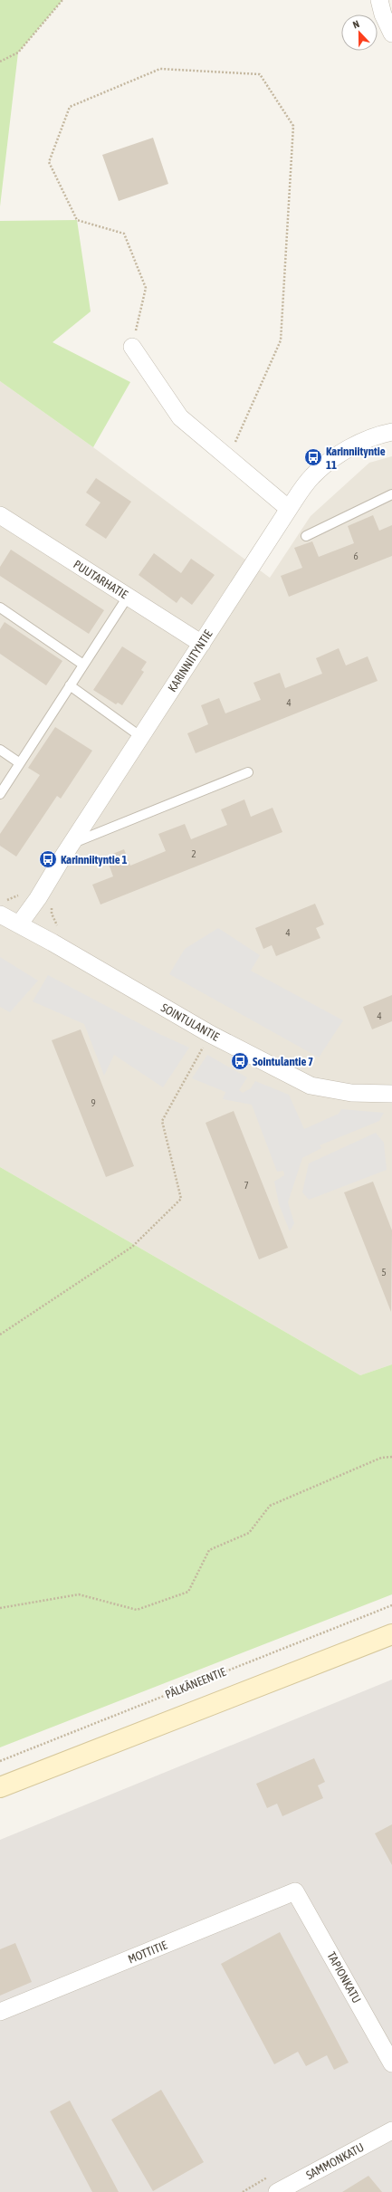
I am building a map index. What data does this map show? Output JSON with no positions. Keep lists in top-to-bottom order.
{
  "streets": {
    "street": [
      "PUUTARHATIE",
      "KARINNIITYNTIE",
      "SOINTULANTIE",
      "MOTTITIE",
      "TAPIONKATU",
      "SAMMONKATU"
    ],
    "path": ["PÄLKÄNEENTIE"]
  },
  "crossings": [
    ["PUUTARHATIE", "KARINNIITYNTIE"],
    ["KARINNIITYNTIE", "SOINTULANTIE"],
    ["MOTTITIE", "TAPIONKATU"]
  ],
  "places": {
    "bus stop": ["Karinniityntie 11", "Karinniityntie 1", "Sointulantie 7"]
  },
  "house_numbers": [
    "6",
    "4",
    "2",
    "4",
    "4",
    "9",
    "7",
    "5"
  ],
  "north": "top"
}
